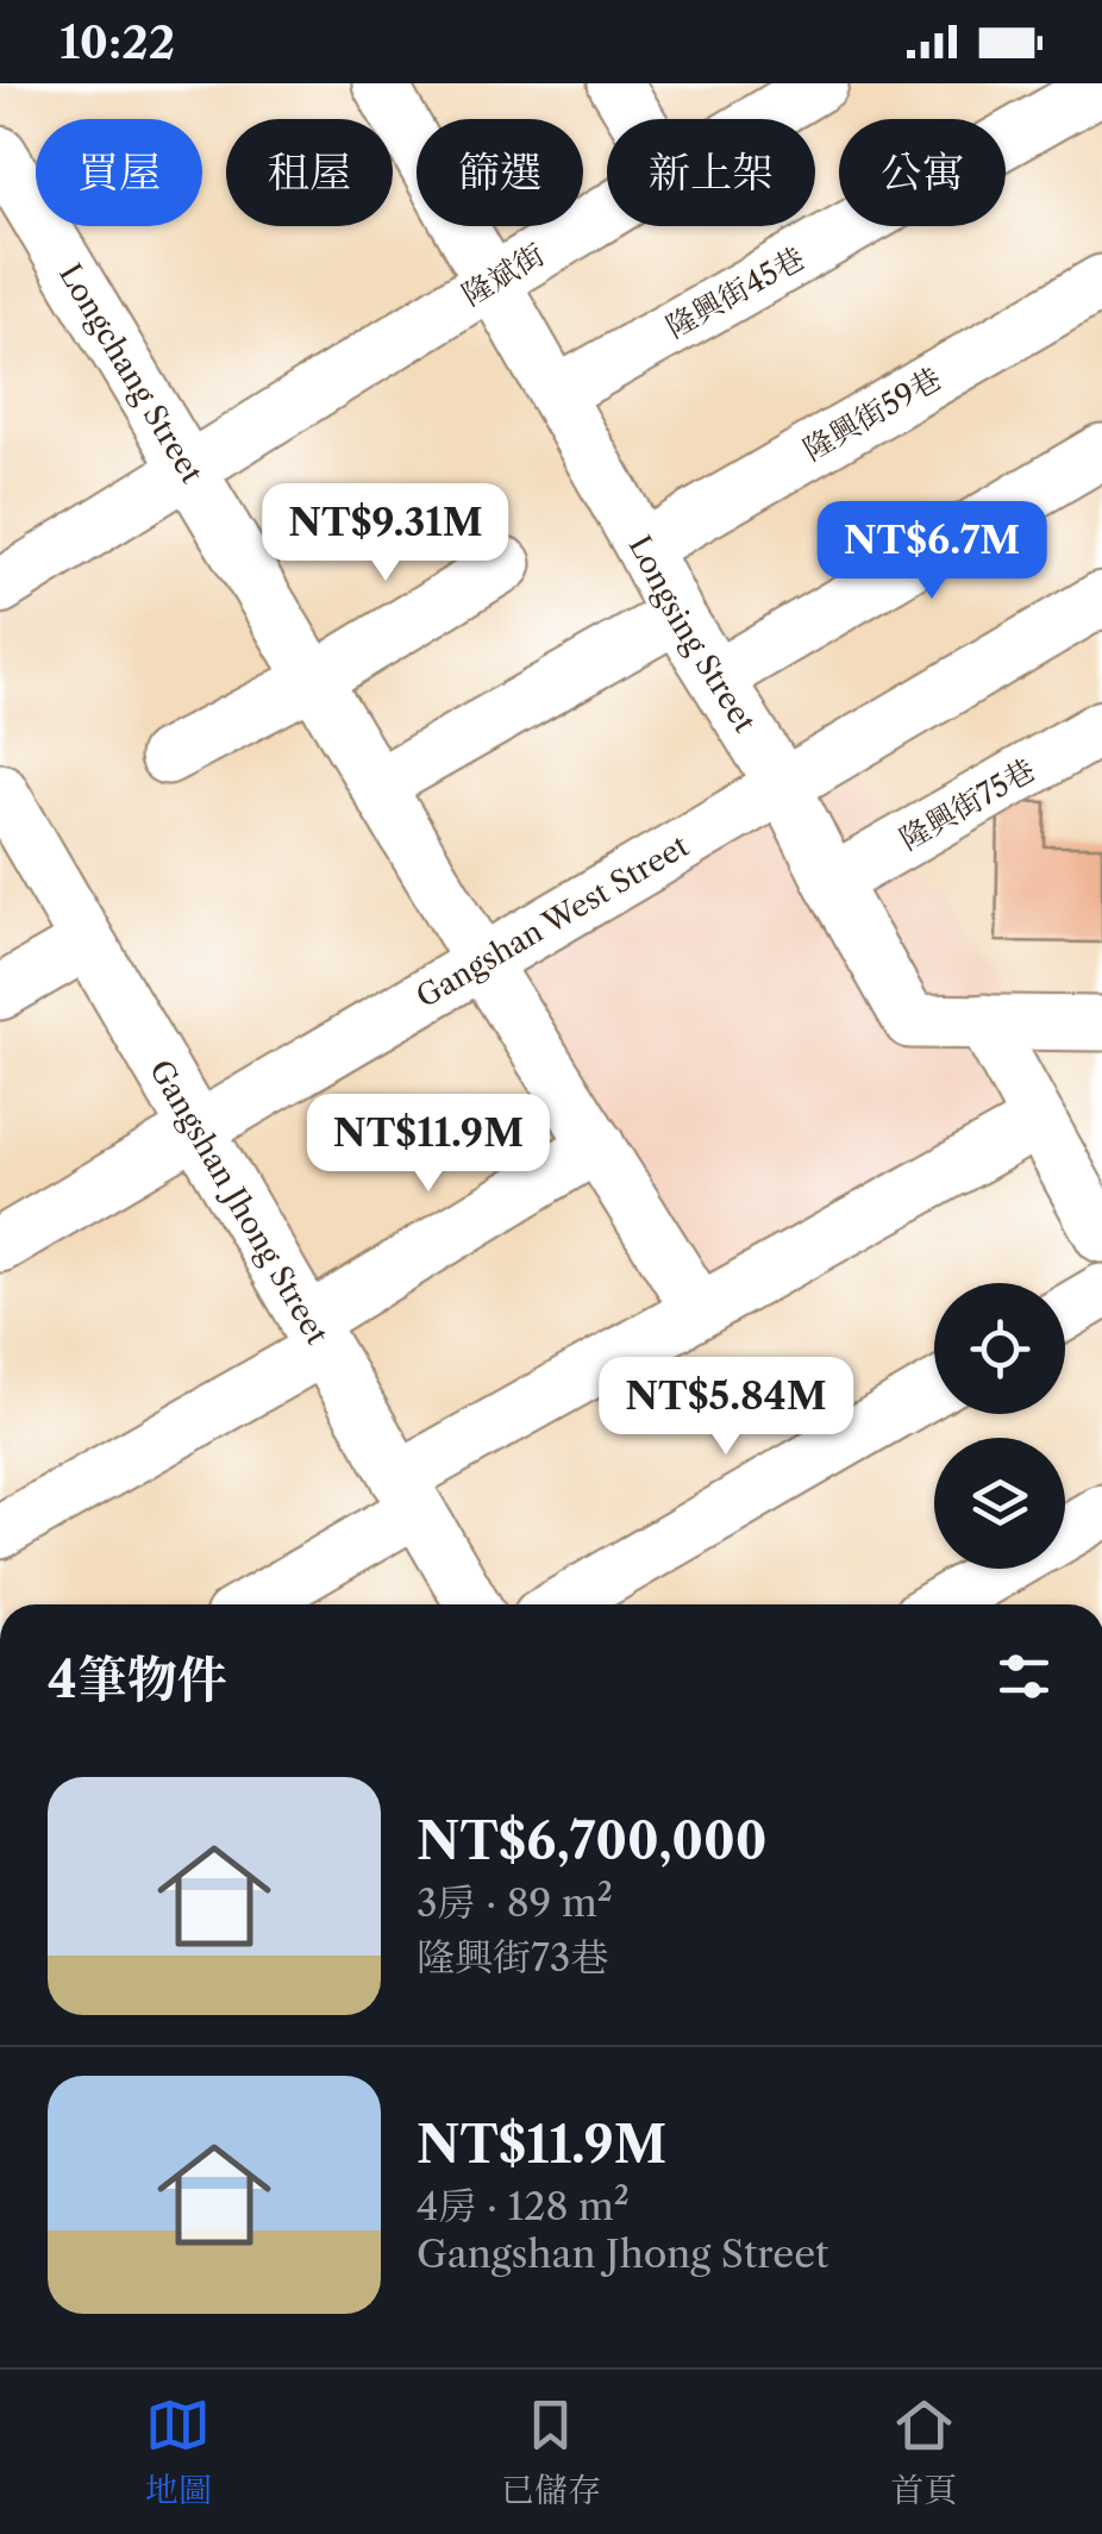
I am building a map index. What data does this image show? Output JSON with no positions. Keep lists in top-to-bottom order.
{
  "streets": {
    "street": [
      "隆斌街",
      "隆興街45巷",
      "Longchang Street",
      "隆興街59巷",
      "Longsing Street",
      "隆興街75巷",
      "Gangshan West Street",
      "Gangshan Jhong Street"
    ]
  },
  "crossings": [
    ["隆斌街", "Longchang Street"],
    ["隆斌街", "Longsing Street"],
    ["隆興街45巷", "Longsing Street"],
    ["Longchang Street", "Gangshan West Street"],
    ["隆興街59巷", "Longsing Street"],
    ["Longsing Street", "隆興街75巷"],
    ["Longsing Street", "Gangshan West Street"],
    ["Gangshan West Street", "Gangshan Jhong Street"]
  ],
  "page": {
    "status": "10:22",
    "chip": [
      "買屋",
      "租屋",
      "篩選",
      "新上架",
      "公寓"
    ],
    "price": [
      "NT$9.31M",
      "NT$6.7M",
      "NT$11.9M",
      "NT$5.84M"
    ],
    "heading": "4筆物件",
    "list": [
      {
        "name": "NT$6,700,000",
        "note": "3房 · 89 m² · 隆興街73巷"
      },
      {
        "name": "NT$11.9M",
        "note": "4房 · 128 m² · Gangshan Jhong Street"
      }
    ],
    "tabs": ["地圖", "已儲存", "首頁"]
  }
}
